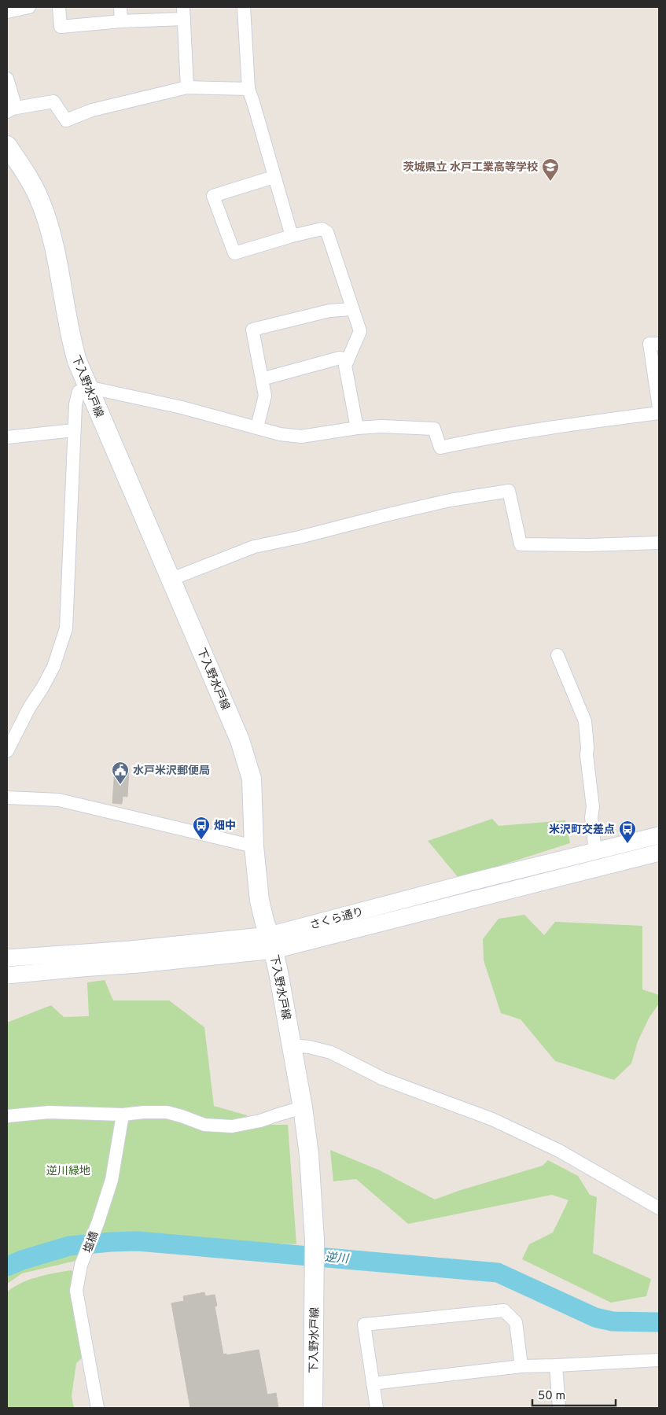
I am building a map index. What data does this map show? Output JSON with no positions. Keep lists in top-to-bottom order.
{
  "streets": {
    "main road": ["下入野水戸線"],
    "street": ["さくら通り", "塩橋"]
  },
  "crossings": [
    ["下入野水戸線", "さくら通り"]
  ],
  "water": ["逆川"],
  "parks": ["逆川緑地"],
  "places": {
    "school or university": ["茨城県立 水戸工業高等学校"],
    "public building": ["水戸米沢郵便局"],
    "bus stop": ["畑中", "米沢町交差点"]
  },
  "scale_bar": "50 m"
}
